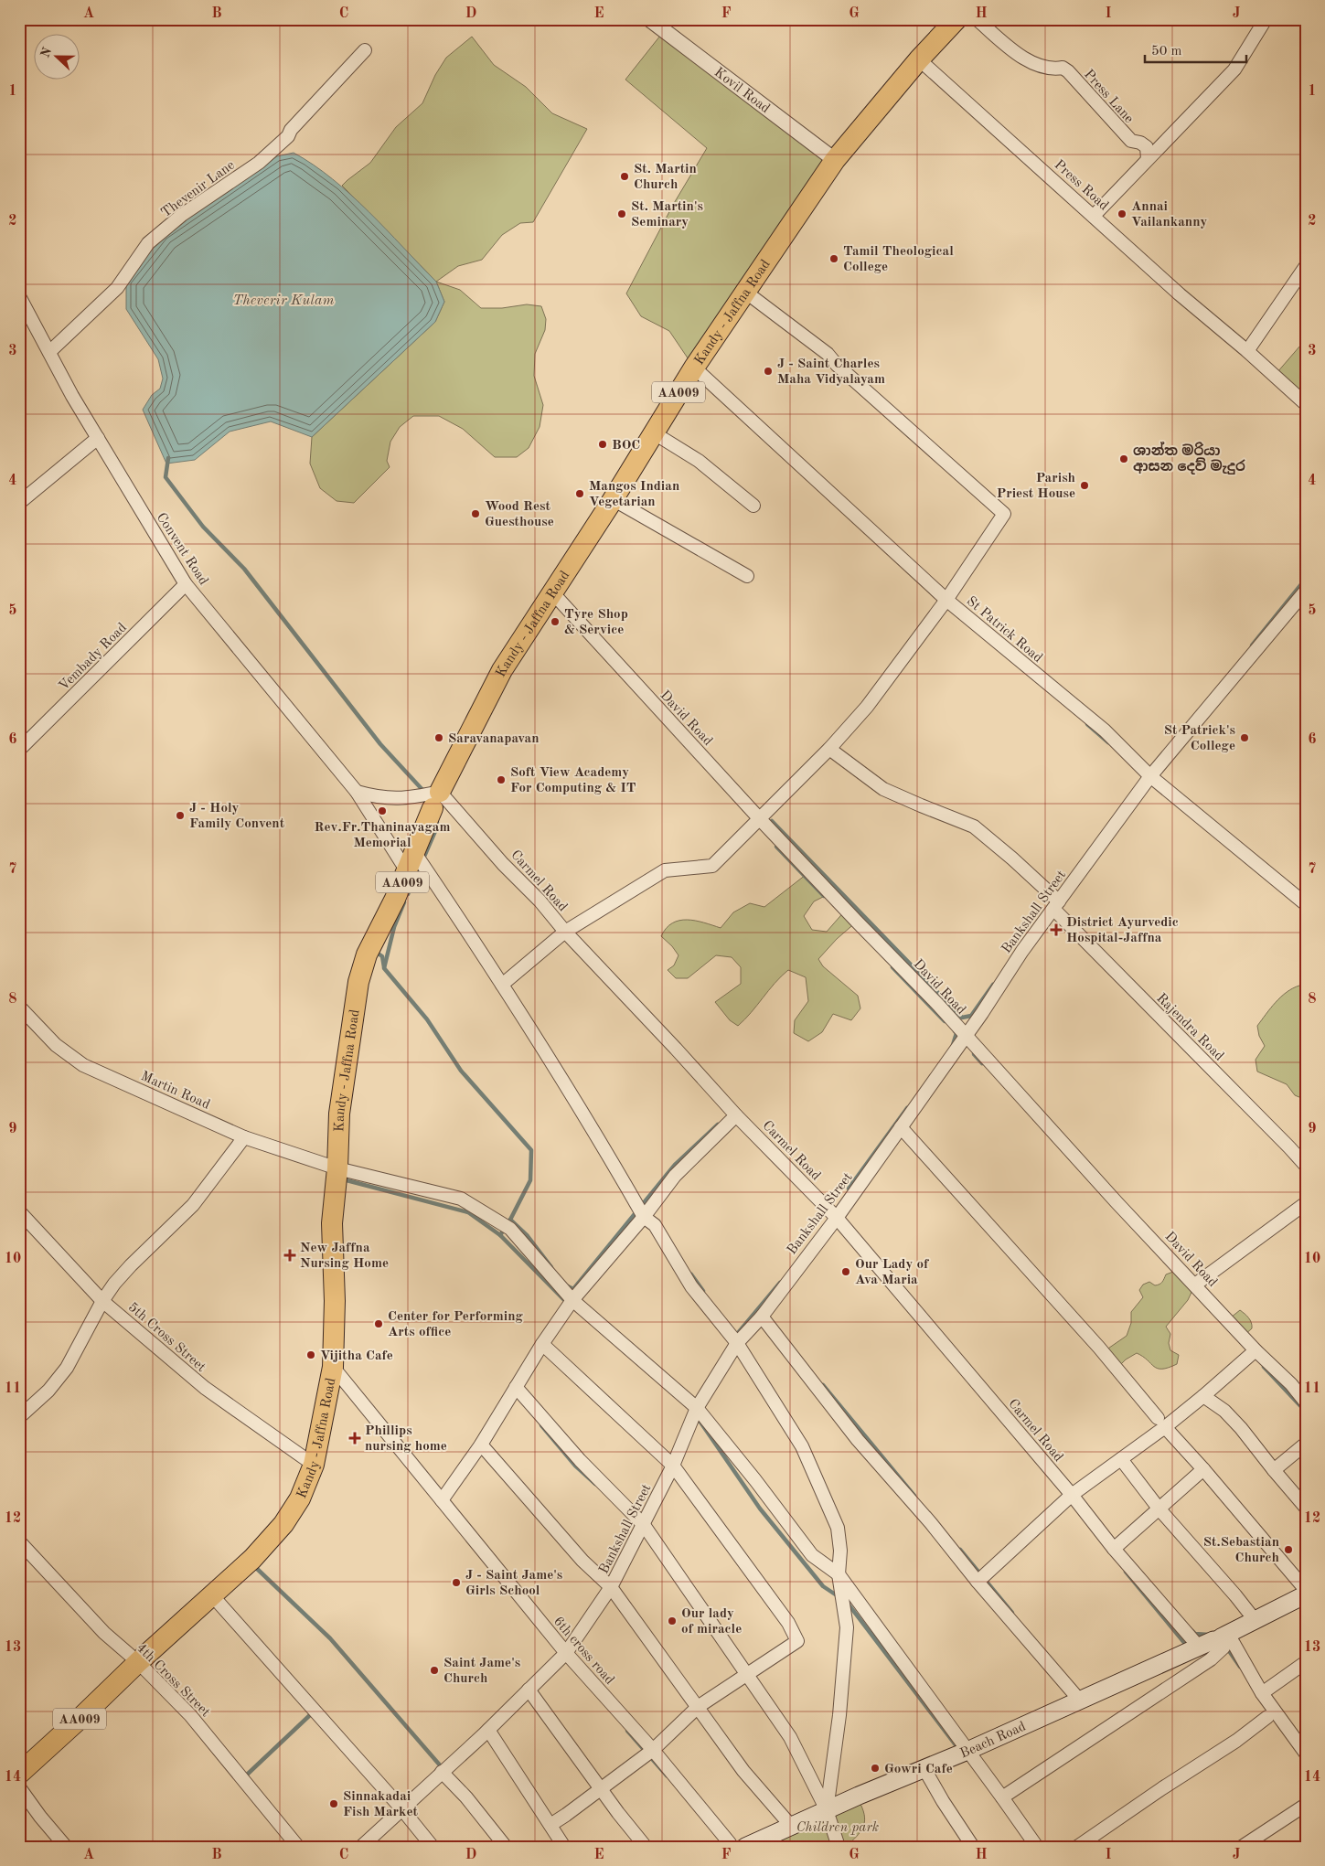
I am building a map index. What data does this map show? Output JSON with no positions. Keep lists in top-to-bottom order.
{
  "streets": {
    "highway": ["Kandy - Jaffna Road", "AA009"],
    "main road": ["Beach Road"],
    "street": [
      "Kovil Road",
      "Press Lane",
      "Press Road",
      "Thevenir Lane",
      "Convent Road",
      "St Patrick Road",
      "Vembady Road",
      "David Road",
      "Carmel Road",
      "Bankshall Street",
      "Rajendra Road",
      "Martin Road",
      "5th Cross Street",
      "6th cross road",
      "4th Cross Street"
    ]
  },
  "crossings": [
    ["Kovil Road", "Kandy - Jaffna Road"],
    ["Press Road", "Kandy - Jaffna Road"],
    ["Thevenir Lane", "Convent Road"],
    ["Kandy - Jaffna Road", "Convent Road"],
    ["Kandy - Jaffna Road", "St Patrick Road"],
    ["Kandy - Jaffna Road", "David Road"],
    ["Kandy - Jaffna Road", "Carmel Road"],
    ["Kandy - Jaffna Road", "Martin Road"],
    ["Kandy - Jaffna Road", "5th Cross Street"],
    ["Kandy - Jaffna Road", "6th cross road"],
    ["Kandy - Jaffna Road", "4th Cross Street"],
    ["Convent Road", "Vembady Road"],
    ["St Patrick Road", "Bankshall Street"],
    ["David Road", "Bankshall Street"],
    ["Carmel Road", "Bankshall Street"],
    ["Carmel Road", "Beach Road"],
    ["Bankshall Street", "Rajendra Road"],
    ["Bankshall Street", "Martin Road"],
    ["Bankshall Street", "6th cross road"],
    ["Martin Road", "Beach Road"],
    ["6th cross road", "Beach Road"]
  ],
  "water": ["Theverir Kulam"],
  "parks": ["Children park"],
  "places": {
    "other": [
      "St. Martin Church",
      "St. Martin's Seminary",
      "Annai Vailankanny",
      "Tamil Theological College",
      "J - Saint Charles Maha Vidyalayam",
      "BOC",
      "ශාන්ත මරියා ආසන දෙව් මැදුර",
      "Parish Priest House",
      "Mangos Indian Vegetarian",
      "Wood Rest Guesthouse",
      "Tyre Shop & Service",
      "Saravanapavan",
      "St Patrick's College",
      "Soft View Academy For Computing & IT",
      "Rev.Fr.Thaninayagam Memorial",
      "J - Holy Family Convent",
      "Our Lady of Ava Maria",
      "Center for Performing Arts office",
      "Vijitha Cafe",
      "St.Sebastian Church",
      "J - Saint Jame's Girls School",
      "Our lady of miracle",
      "Saint Jame's Church",
      "Gowri Cafe",
      "Sinnakadai Fish Market"
    ],
    "health": ["District Ayurvedic Hospital-Jaffna", "New Jaffna Nursing Home", "Phillips nursing home"]
  },
  "scale_bar": "50 m",
  "north": "left",
  "grid": {
    "columns": [
      "A",
      "B",
      "C",
      "D",
      "E",
      "F",
      "G",
      "H",
      "I",
      "J"
    ],
    "rows": [
      "1",
      "2",
      "3",
      "4",
      "5",
      "6",
      "7",
      "8",
      "9",
      "10",
      "11",
      "12",
      "13",
      "14"
    ]
  }
}
